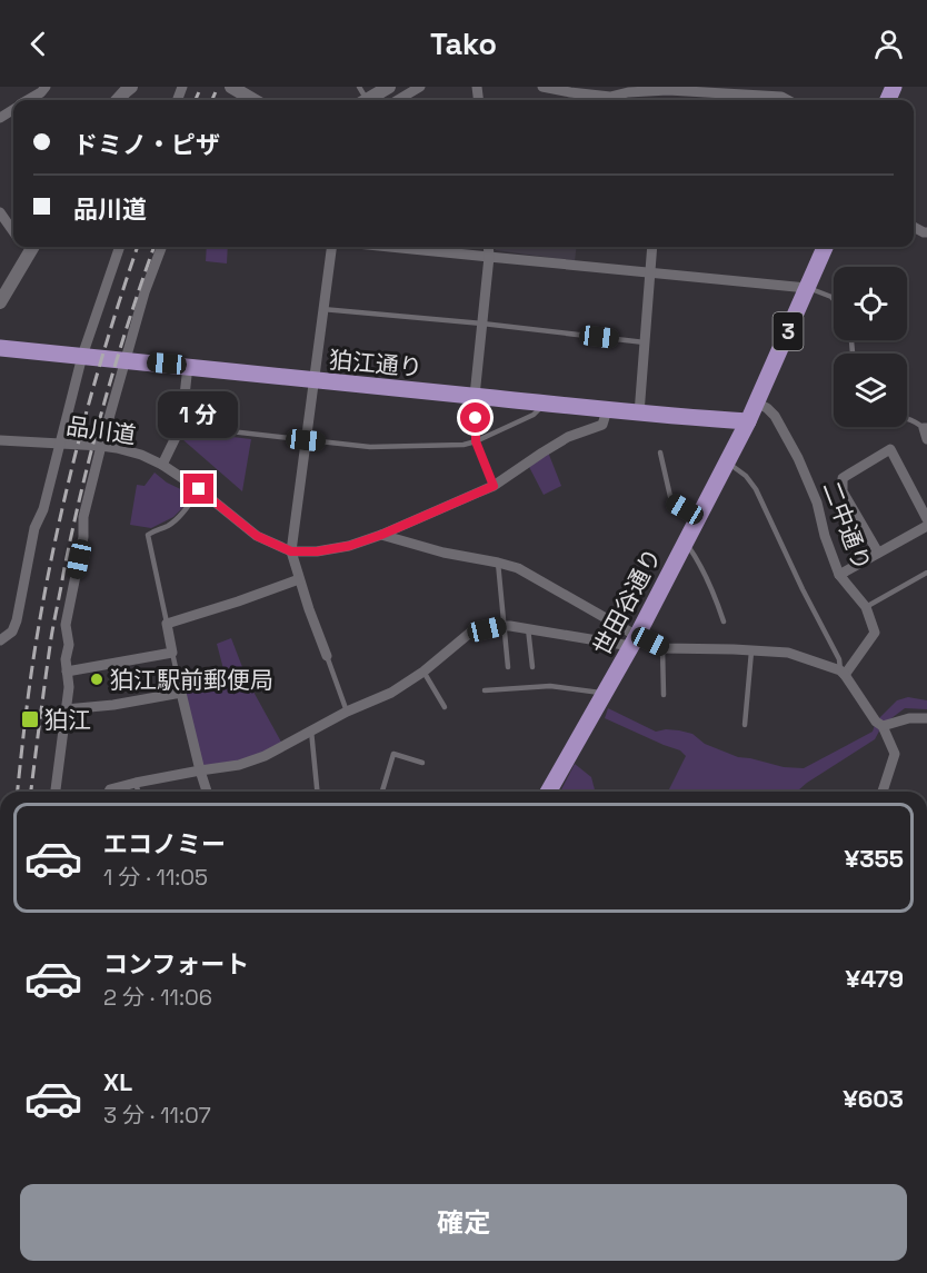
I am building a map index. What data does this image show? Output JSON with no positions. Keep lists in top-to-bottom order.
{
  "streets": {
    "main road": ["3", "狛江通り", "世田谷通り"],
    "street": ["品川道", "二中通り"]
  },
  "crossings": [
    ["狛江通り", "品川道"],
    ["狛江通り", "世田谷通り"],
    ["二中通り", "世田谷通り"]
  ],
  "places": {
    "other": ["狛江駅前郵便局"],
    "transit": ["狛江"]
  },
  "page": {
    "header": "Tako",
    "banner": ["ドミノ・ピザ", "品川道"],
    "bubble": "1 分",
    "list": [
      {
        "name": "エコノミー",
        "note": "1 分 · 11:05",
        "value": "¥355"
      },
      {
        "name": "コンフォート",
        "note": "2 分 · 11:06",
        "value": "¥479"
      },
      {
        "name": "XL",
        "note": "3 分 · 11:07",
        "value": "¥603"
      }
    ],
    "buttons": "確定"
  }
}
